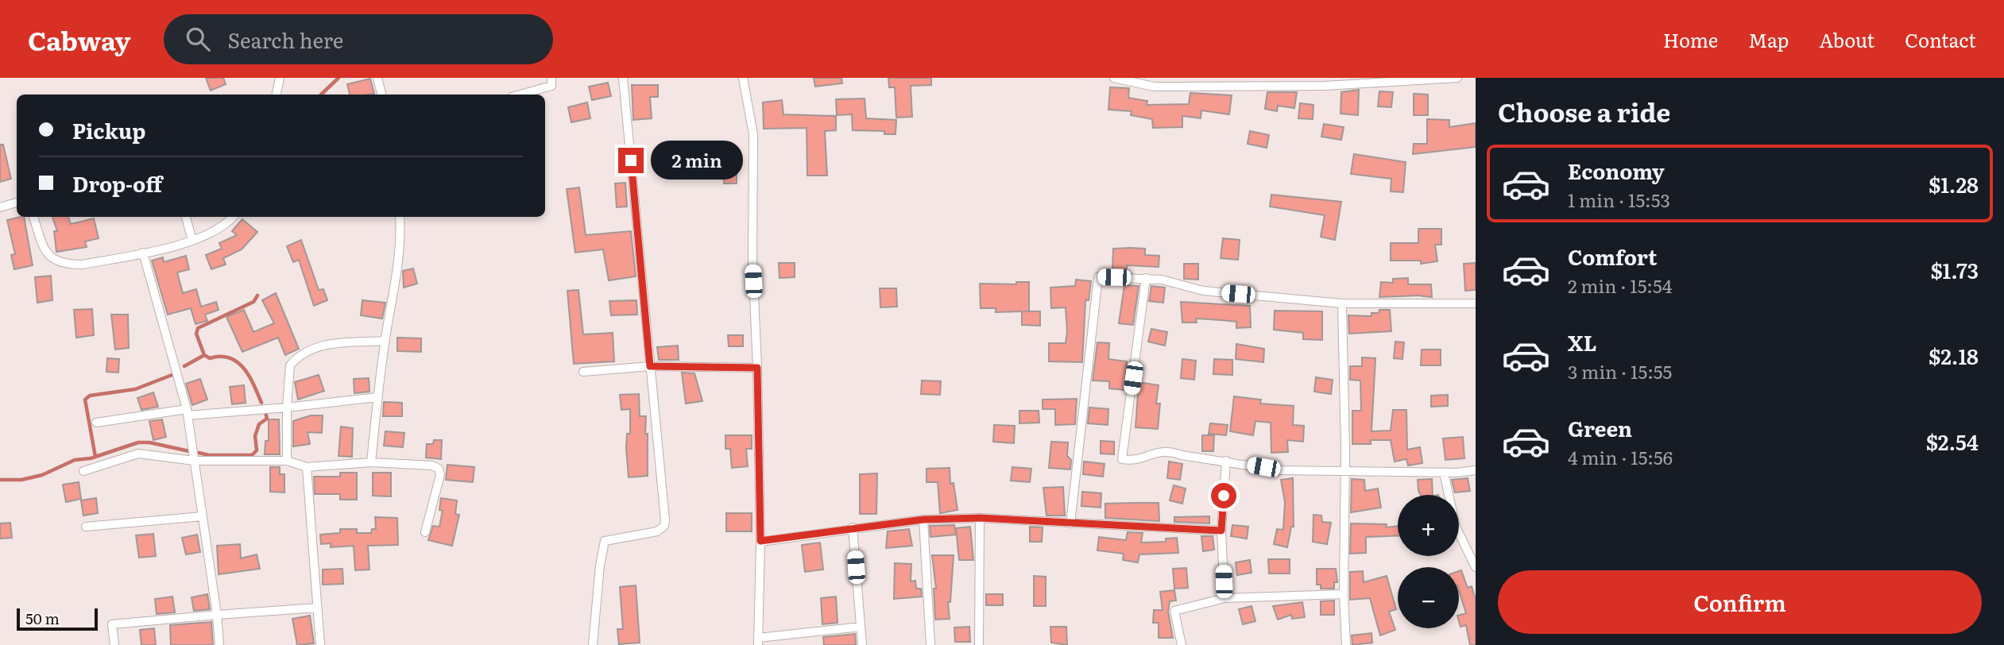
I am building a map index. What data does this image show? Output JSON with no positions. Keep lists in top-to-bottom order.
{
  "scale_bar": "50 m",
  "page": {
    "header": "Cabway",
    "search": "Search here",
    "nav": [
      "Home",
      "Map",
      "About",
      "Contact"
    ],
    "heading": "Choose a ride",
    "banner": ["Pickup", "Drop-off"],
    "bubble": "2 min",
    "list": [
      {
        "name": "Economy",
        "note": "1 min · 15:53",
        "value": "$1.28"
      },
      {
        "name": "Comfort",
        "note": "2 min · 15:54",
        "value": "$1.73"
      },
      {
        "name": "XL",
        "note": "3 min · 15:55",
        "value": "$2.18"
      },
      {
        "name": "Green",
        "note": "4 min · 15:56",
        "value": "$2.54"
      }
    ],
    "map_buttons": ["+", "−"],
    "buttons": "Confirm",
    "scale": "50 m"
  }
}
